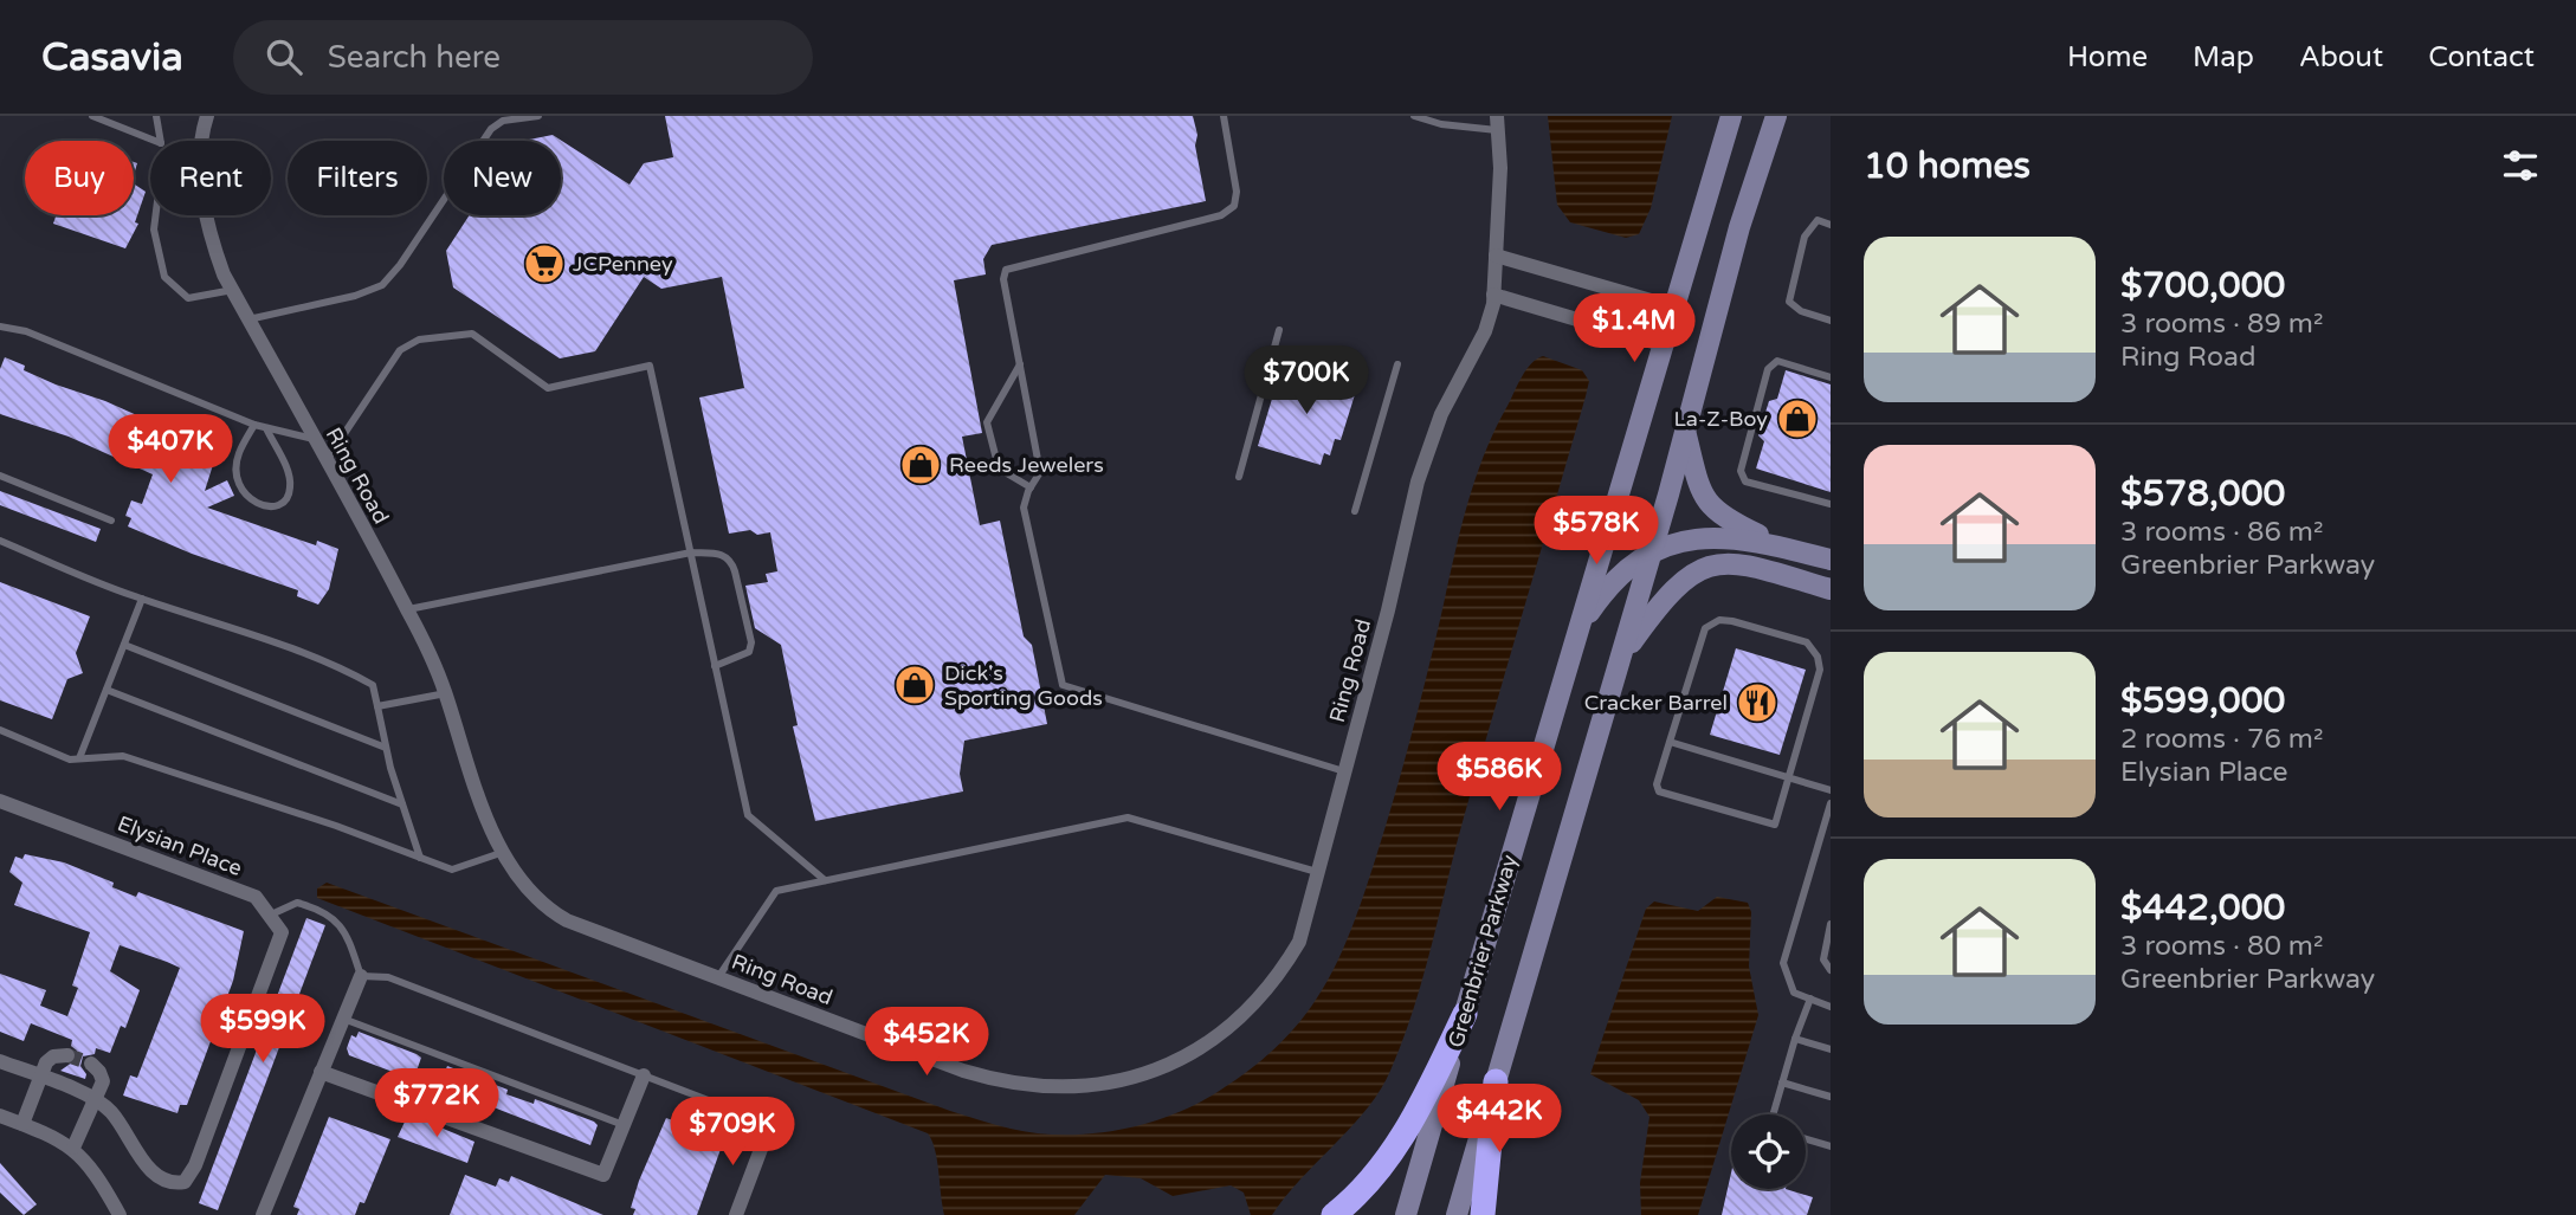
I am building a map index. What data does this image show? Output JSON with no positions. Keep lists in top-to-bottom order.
{
  "streets": {
    "main road": ["Greenbrier Parkway"],
    "street": ["Ring Road", "Elysian Place"]
  },
  "places": {
    "supermarket": ["JCPenney"],
    "shop": ["La-Z-Boy", "Reeds Jewelers", "Dick's Sporting Goods"],
    "restaurant": ["Cracker Barrel"]
  },
  "page": {
    "header": "Casavia",
    "search": "Search here",
    "nav": [
      "Home",
      "Map",
      "About",
      "Contact"
    ],
    "heading": "10 homes",
    "chip": [
      "Buy",
      "Rent",
      "Filters",
      "New"
    ],
    "list": [
      {
        "name": "$700,000",
        "note": "3 rooms · 89 m² · Ring Road"
      },
      {
        "name": "$578,000",
        "note": "3 rooms · 86 m² · Greenbrier Parkway"
      },
      {
        "name": "$599,000",
        "note": "2 rooms · 76 m² · Elysian Place"
      },
      {
        "name": "$442,000",
        "note": "3 rooms · 80 m² · Greenbrier Parkway"
      }
    ],
    "price": [
      "$1.4M",
      "$700K",
      "$407K",
      "$578K",
      "$586K",
      "$599K",
      "$452K",
      "$772K",
      "$442K",
      "$709K"
    ]
  }
}
